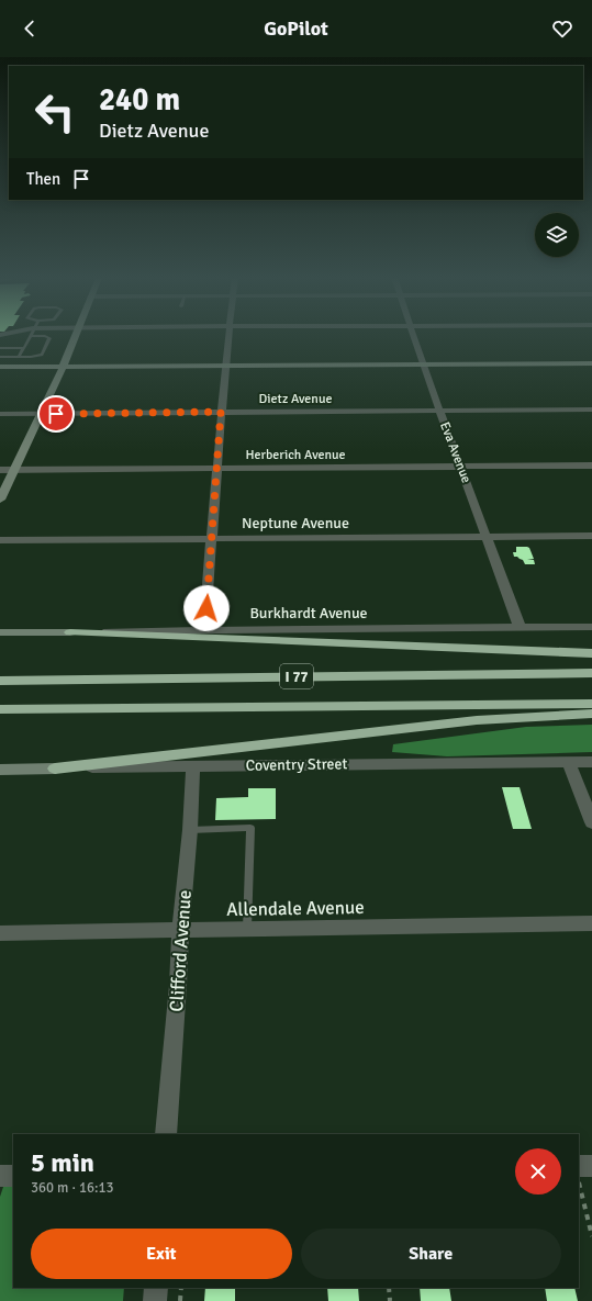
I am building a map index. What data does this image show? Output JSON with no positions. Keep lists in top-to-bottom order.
{
  "streets": {
    "highway": ["I 77"],
    "main road": ["Burkhardt Avenue", "Coventry Street"],
    "street": [
      "Dietz Avenue",
      "Eva Avenue",
      "Herberich Avenue",
      "Neptune Avenue",
      "Allendale Avenue",
      "Clifford Avenue"
    ]
  },
  "crossings": [
    ["Dietz Avenue", "Eva Avenue"],
    ["Eva Avenue", "Herberich Avenue"],
    ["Eva Avenue", "Neptune Avenue"],
    ["Eva Avenue", "Burkhardt Avenue"],
    ["Coventry Street", "Clifford Avenue"],
    ["Allendale Avenue", "Clifford Avenue"]
  ],
  "page": {
    "header": "GoPilot",
    "turn": ["240 m", "Dietz Avenue"],
    "then": "Then",
    "heading": ["5 min", "360 m · 16:13"],
    "buttons": ["Exit", "Share"]
  }
}
